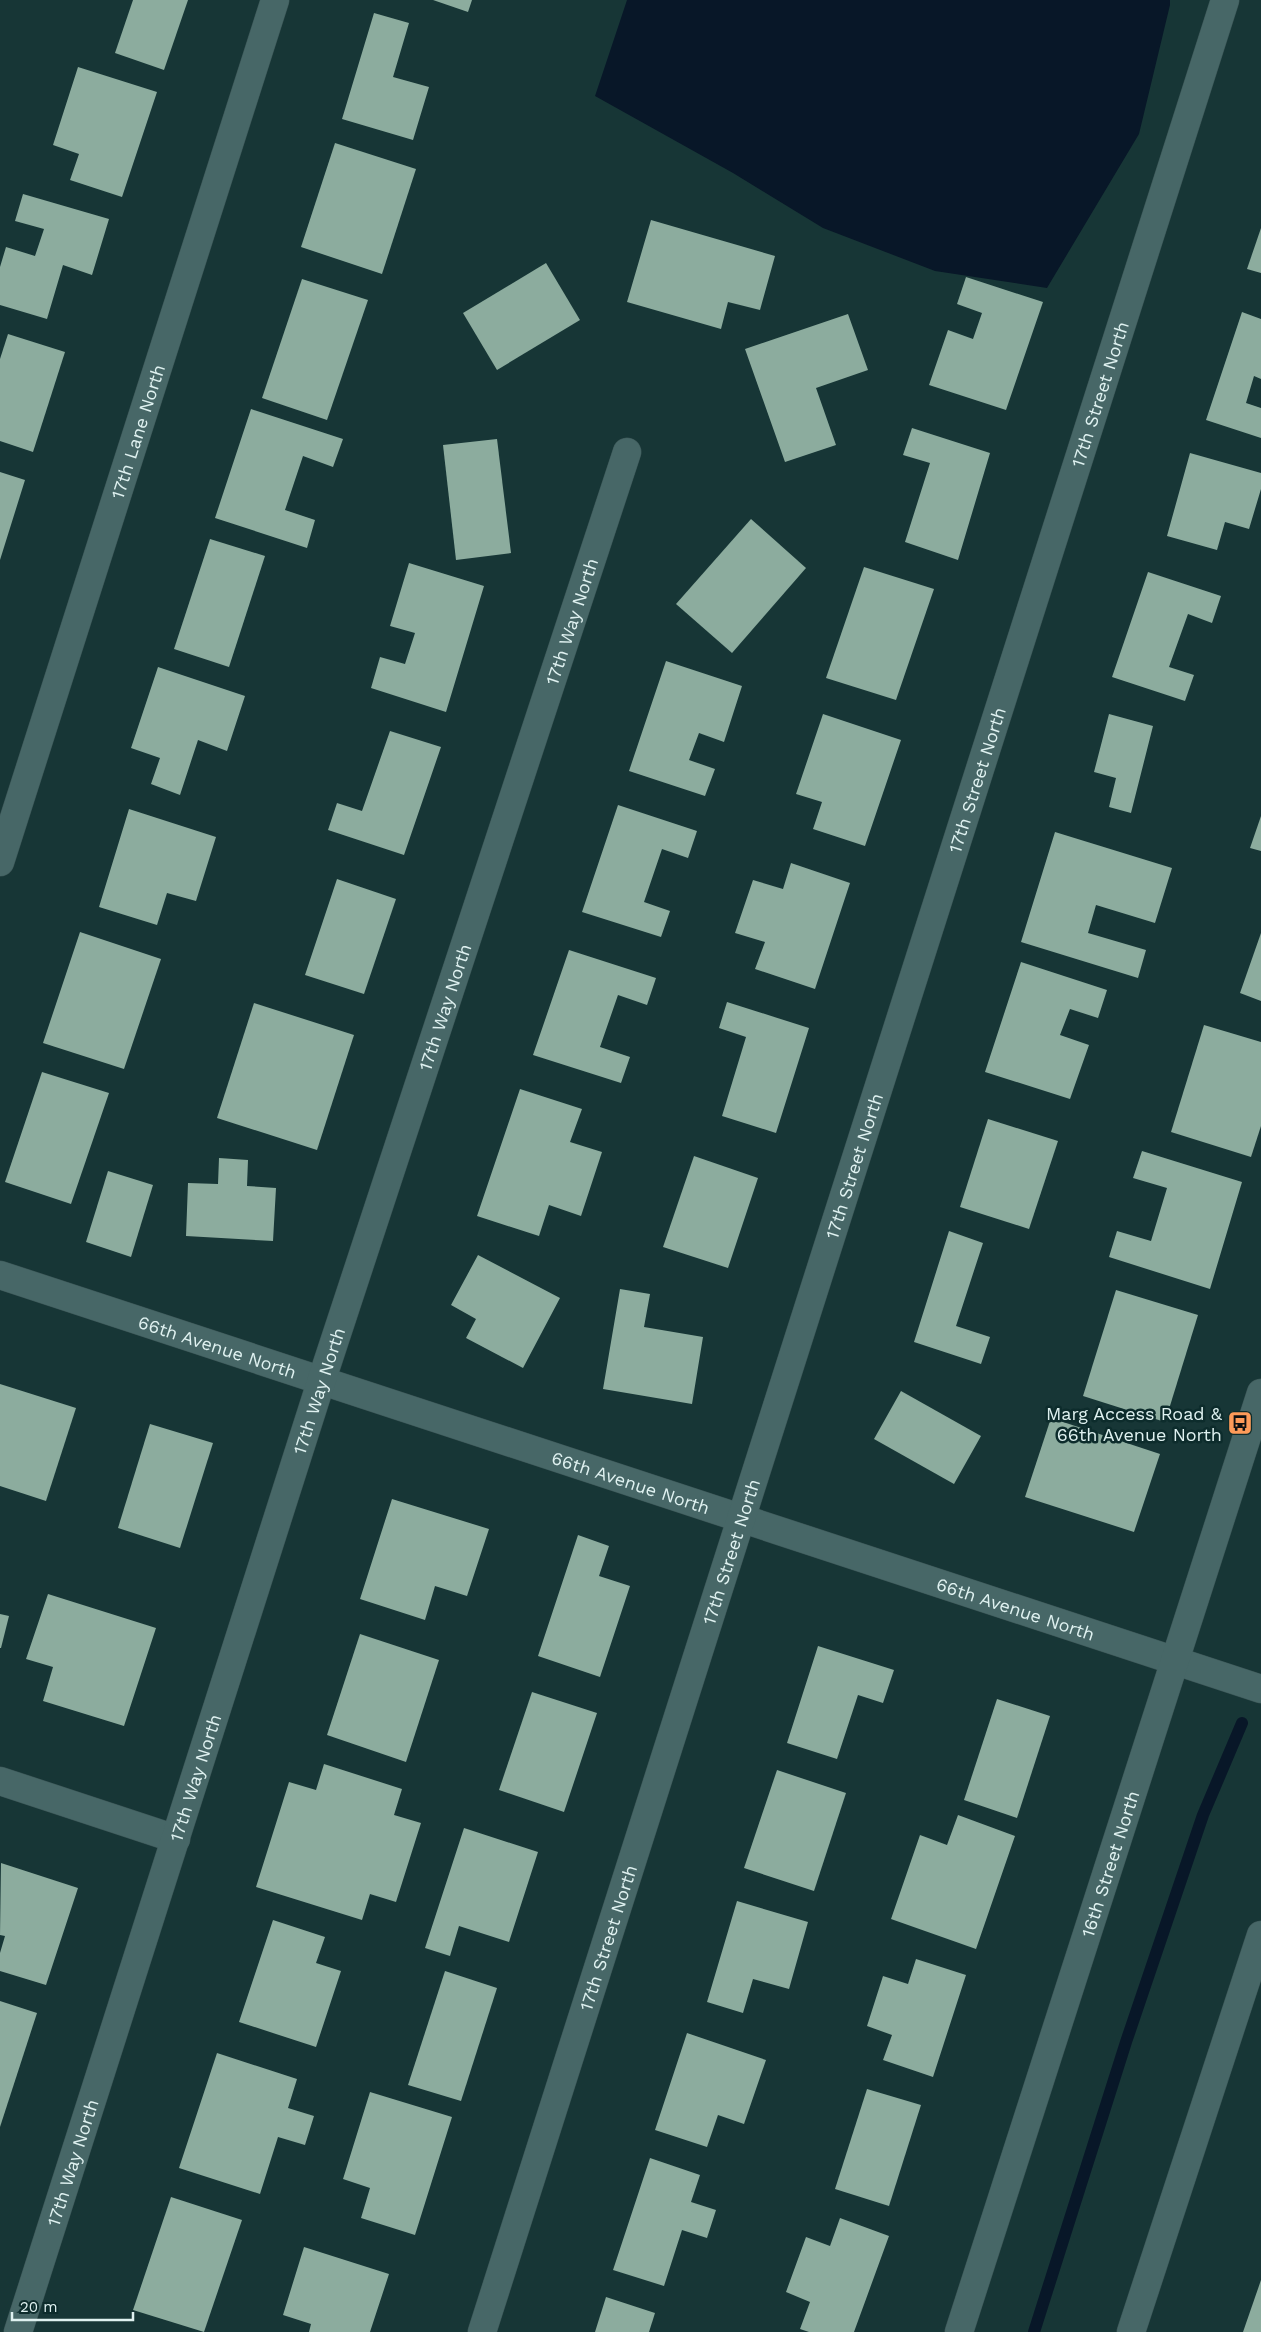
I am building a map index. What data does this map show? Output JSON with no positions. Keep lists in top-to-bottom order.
{
  "streets": {
    "street": [
      "17th Street North",
      "17th Lane North",
      "17th Way North",
      "66th Avenue North",
      "16th Street North"
    ]
  },
  "crossings": [
    ["17th Street North", "66th Avenue North"],
    ["17th Way North", "66th Avenue North"],
    ["66th Avenue North", "16th Street North"]
  ],
  "places": {
    "bus stop": ["Marg Access Road & 66th Avenue North"]
  },
  "scale_bar": "20 m"
}
